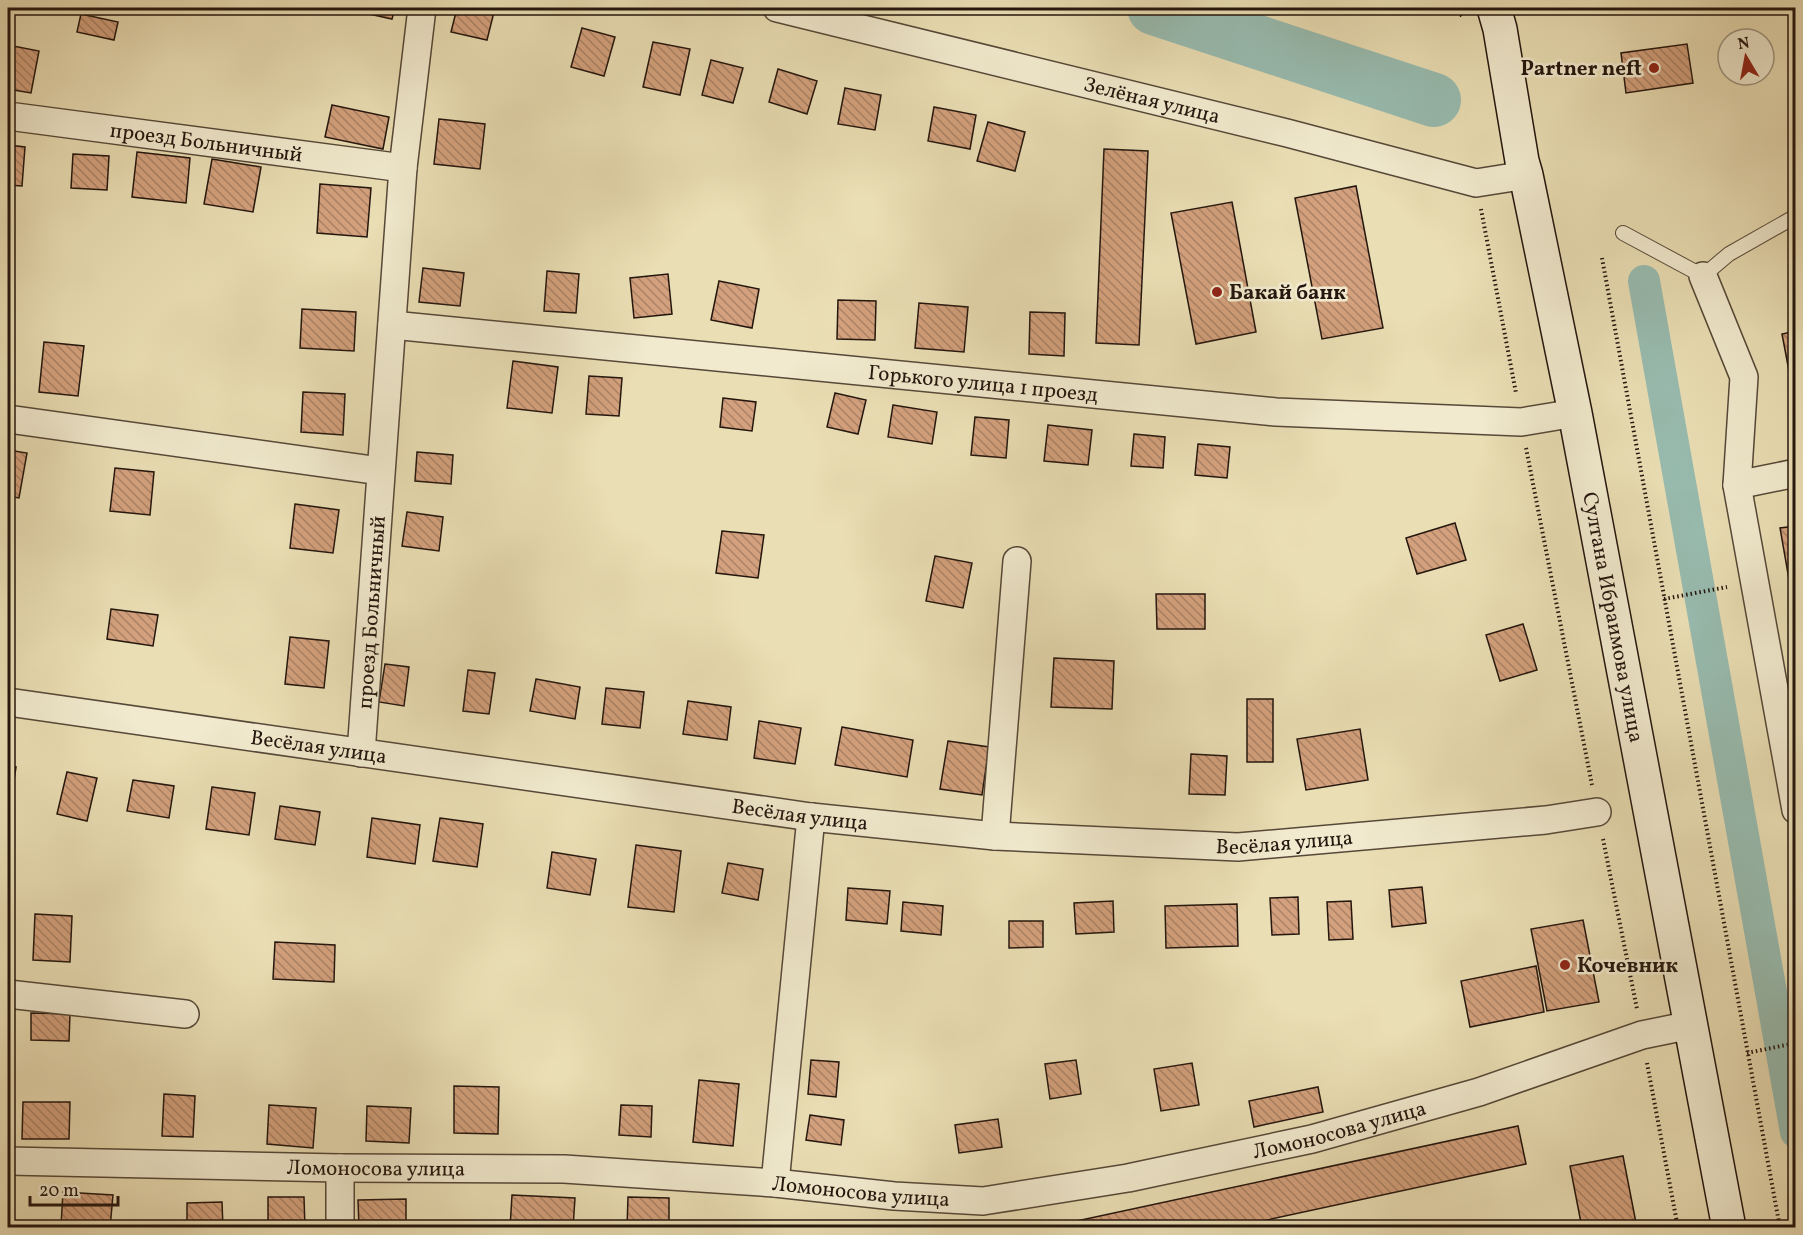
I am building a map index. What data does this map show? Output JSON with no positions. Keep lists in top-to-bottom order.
{
  "streets": {
    "main road": ["Султана Ибраимова улица"],
    "street": [
      "Зелёная улица",
      "проезд Больничный",
      "Горького улица 1 проезд",
      "Весёлая улица",
      "Ломоносова улица"
    ]
  },
  "crossings": [
    ["Зелёная улица", "Султана Ибраимова улица"],
    ["проезд Больничный", "Горького улица 1 проезд"],
    ["проезд Больничный", "Весёлая улица"],
    ["Горького улица 1 проезд", "Султана Ибраимова улица"],
    ["Султана Ибраимова улица", "Ломоносова улица"]
  ],
  "places": ["Partner neft", "Бакай банк", "Кочевник"],
  "scale_bar": "20 m",
  "north": "top"
}
